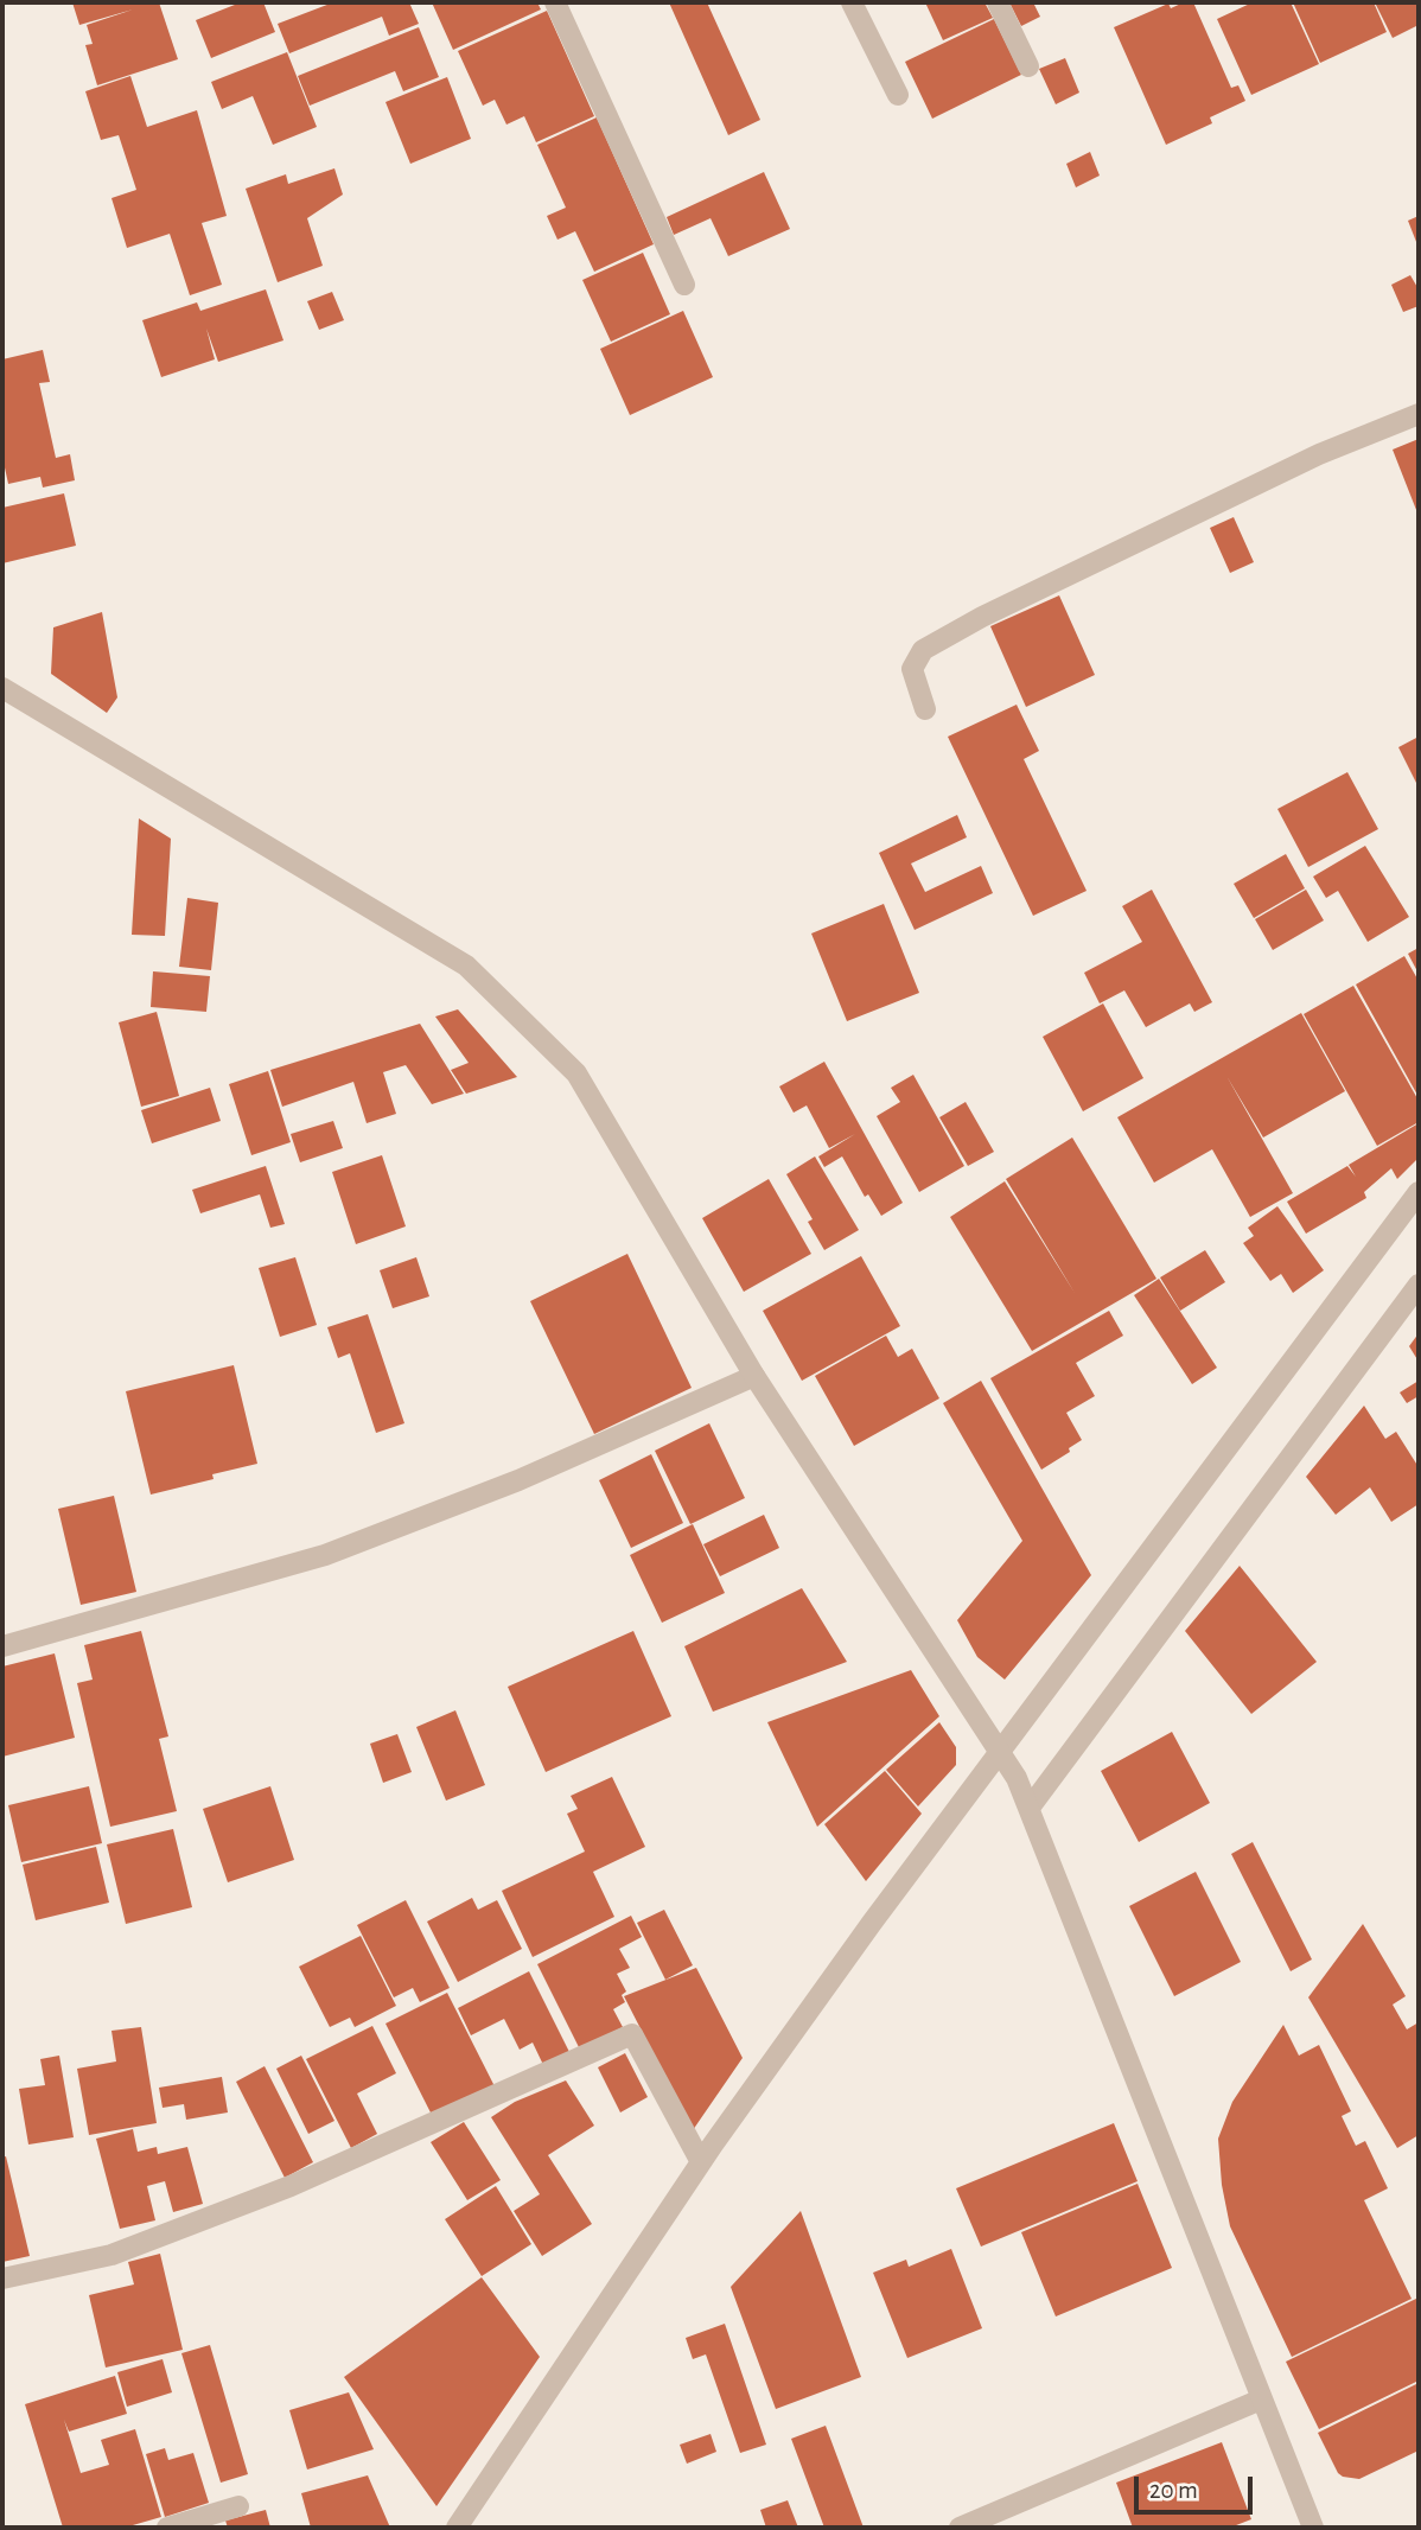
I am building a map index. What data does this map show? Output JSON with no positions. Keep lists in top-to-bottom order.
{
  "scale_bar": "20 m"
}
